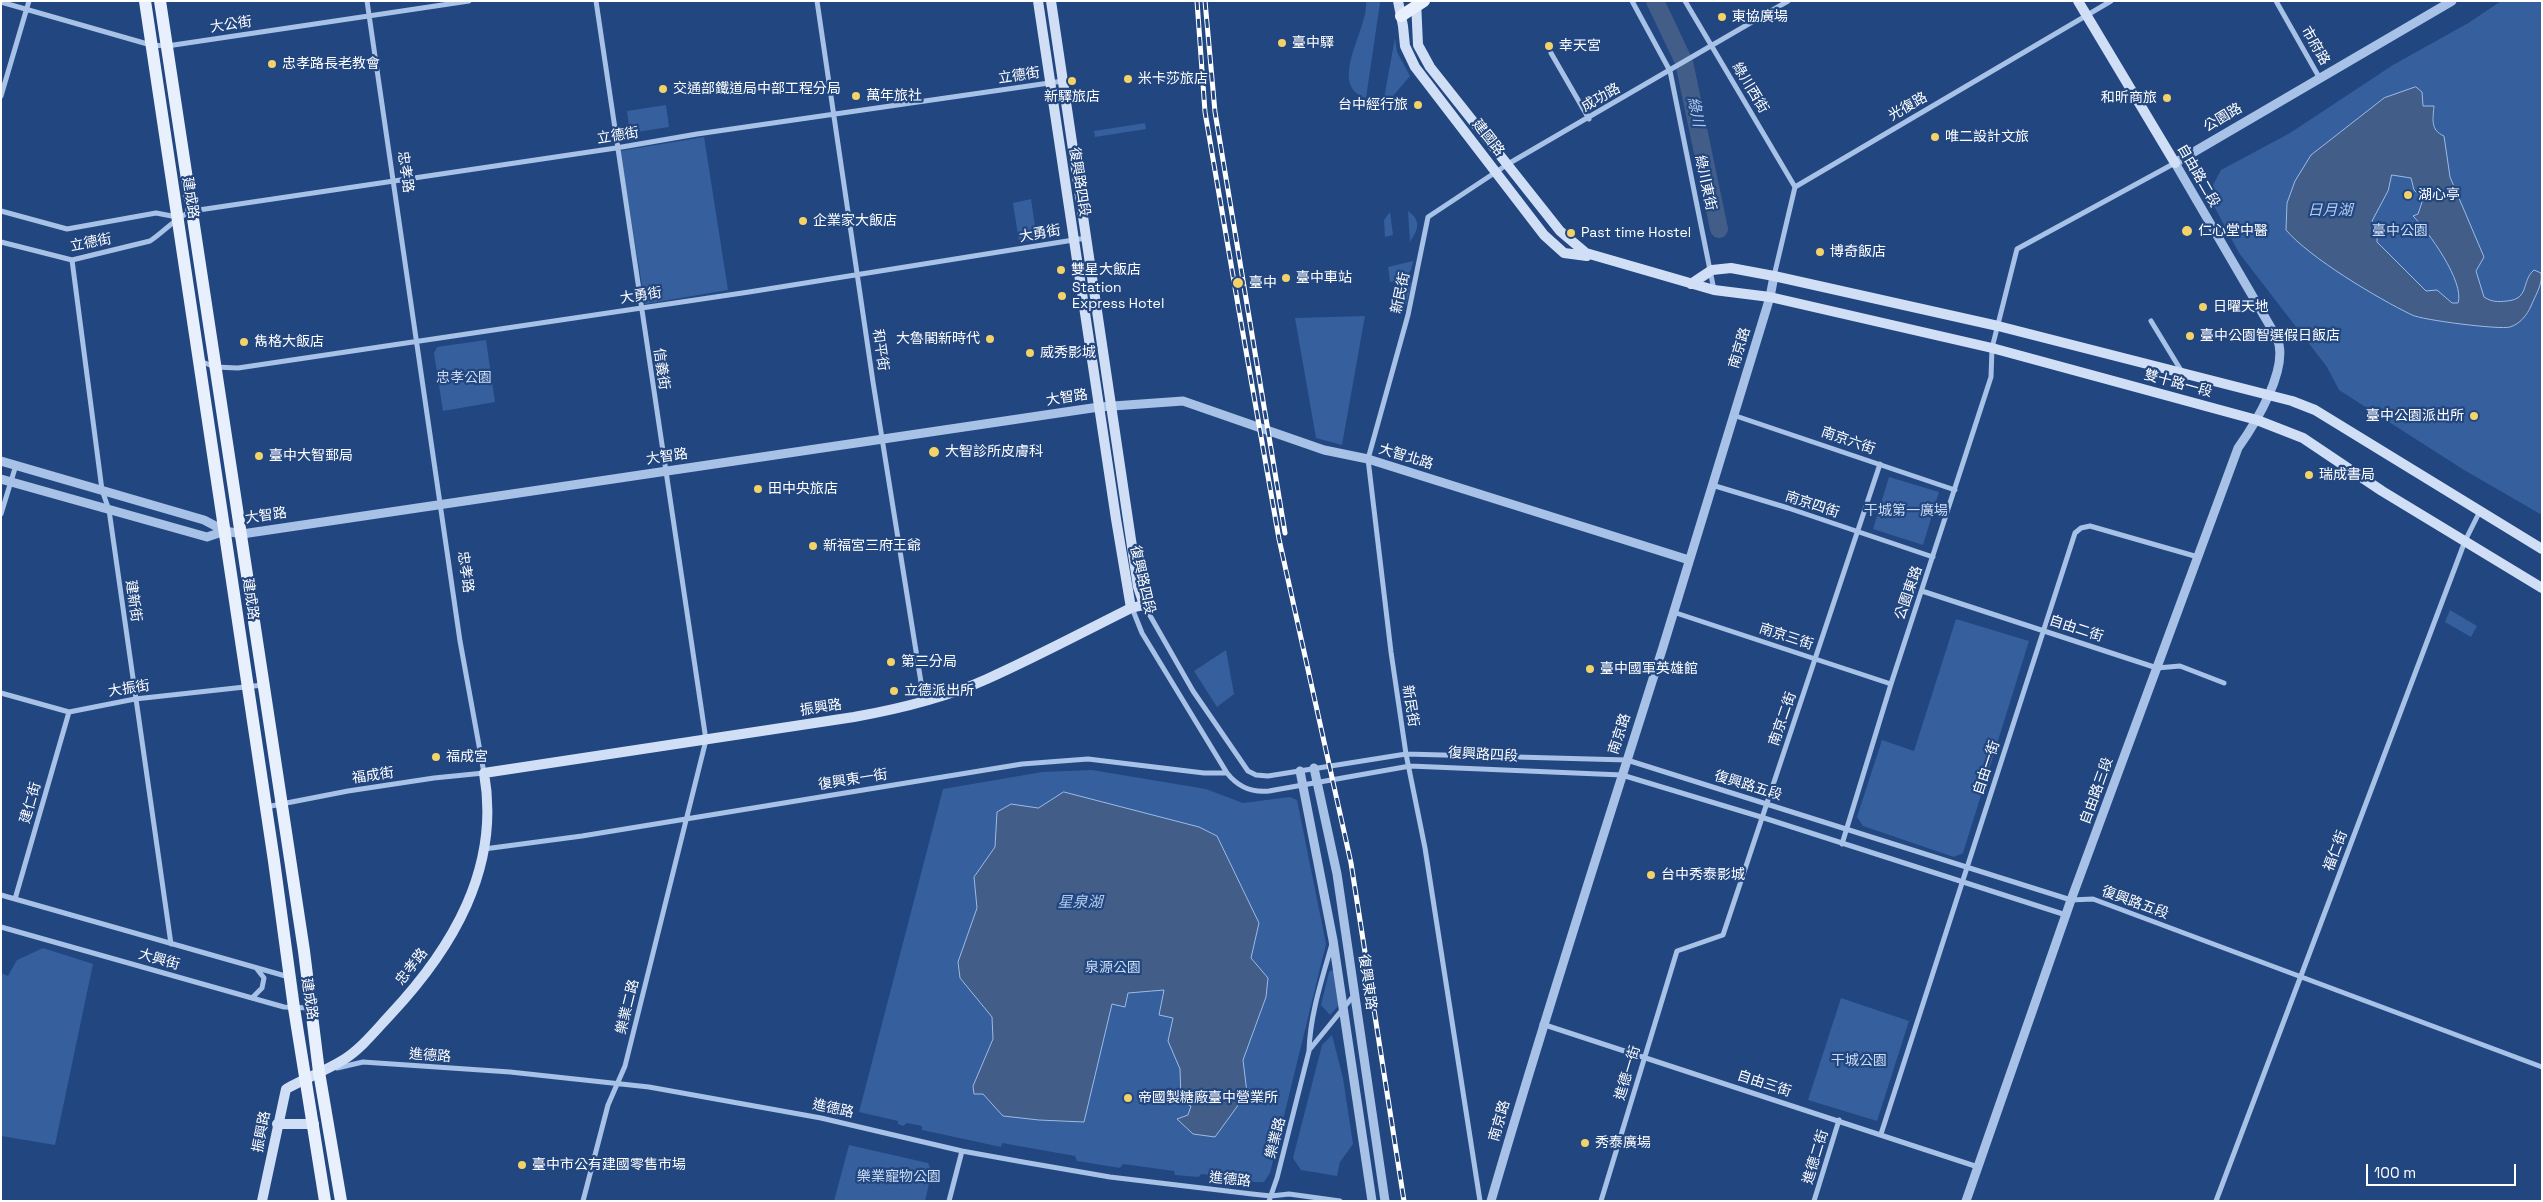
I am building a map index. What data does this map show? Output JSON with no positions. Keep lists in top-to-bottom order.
{
  "streets": {
    "main road": [
      "建國路",
      "忠孝路",
      "自由路二段",
      "復興路四段",
      "建成路",
      "雙十路一段",
      "振興路"
    ],
    "street": [
      "大公街",
      "市府路",
      "立德街",
      "綠川西街",
      "成功路",
      "光復路",
      "公園路",
      "綠川東街",
      "大勇街",
      "新民街",
      "南京路",
      "和平街",
      "信義街",
      "大智路",
      "南京六街",
      "大智北路",
      "南京四街",
      "公園東路",
      "建新街",
      "自由二街",
      "南京三街",
      "大振街",
      "南京二街",
      "自由一街",
      "福成街",
      "復興東一街",
      "復興路五段",
      "自由路三段",
      "建仁街",
      "福仁街",
      "大興街",
      "復興東路",
      "樂業二路",
      "進德路",
      "進德一街",
      "自由三街",
      "樂業路",
      "進德二街"
    ]
  },
  "crossings": [
    ["大公街", "忠孝路"],
    ["大公街", "建成路"],
    ["市府路", "公園路"],
    ["立德街", "忠孝路"],
    ["立德街", "復興路四段"],
    ["立德街", "建成路"],
    ["立德街", "和平街"],
    ["立德街", "信義街"],
    ["立德街", "建新街"],
    ["綠川西街", "成功路"],
    ["綠川西街", "光復路"],
    ["成功路", "建國路"],
    ["成功路", "綠川東街"],
    ["成功路", "新民街"],
    ["光復路", "自由路二段"],
    ["公園路", "自由路二段"],
    ["公園路", "雙十路一段"],
    ["公園路", "公園東路"],
    ["建國路", "綠川東街"],
    ["建國路", "南京路"],
    ["建國路", "雙十路一段"],
    ["忠孝路", "建成路"],
    ["忠孝路", "大勇街"],
    ["忠孝路", "大智路"],
    ["忠孝路", "振興路"],
    ["忠孝路", "福成街"],
    ["忠孝路", "復興東一街"],
    ["忠孝路", "進德路"],
    ["自由路二段", "雙十路一段"],
    ["自由路二段", "自由路三段"],
    ["復興路四段", "大勇街"],
    ["復興路四段", "新民街"],
    ["復興路四段", "南京路"],
    ["復興路四段", "大智路"],
    ["復興路四段", "大智北路"],
    ["復興路四段", "振興路"],
    ["復興路四段", "復興東一街"],
    ["復興路四段", "復興路五段"],
    ["復興路四段", "復興東路"],
    ["建成路", "大勇街"],
    ["建成路", "大智路"],
    ["建成路", "大振街"],
    ["建成路", "振興路"],
    ["建成路", "福成街"],
    ["建成路", "大興街"],
    ["建成路", "進德路"],
    ["大勇街", "和平街"],
    ["大勇街", "信義街"],
    ["新民街", "大智北路"],
    ["南京路", "雙十路一段"],
    ["南京路", "南京六街"],
    ["南京路", "大智北路"],
    ["南京路", "南京四街"],
    ["南京路", "南京三街"],
    ["南京路", "復興路五段"],
    ["南京路", "自由三街"],
    ["和平街", "大智路"],
    ["和平街", "振興路"],
    ["信義街", "大智路"],
    ["信義街", "振興路"],
    ["信義街", "樂業二路"],
    ["雙十路一段", "公園東路"],
    ["雙十路一段", "自由路三段"],
    ["雙十路一段", "福仁街"],
    ["大智路", "大智北路"],
    ["大智路", "建新街"],
    ["南京六街", "公園東路"],
    ["南京六街", "南京二街"],
    ["南京四街", "公園東路"],
    ["南京四街", "南京二街"],
    ["公園東路", "自由二街"],
    ["公園東路", "南京三街"],
    ["公園東路", "復興路五段"],
    ["建新街", "大振街"],
    ["建新街", "大興街"],
    ["自由二街", "自由一街"],
    ["自由二街", "自由路三段"],
    ["南京三街", "南京二街"],
    ["大振街", "建仁街"],
    ["振興路", "福成街"],
    ["振興路", "樂業二路"],
    ["南京二街", "復興路五段"],
    ["南京二街", "進德一街"],
    ["自由一街", "復興路五段"],
    ["自由一街", "自由路三段"],
    ["自由一街", "自由三街"],
    ["復興東一街", "樂業二路"],
    ["復興路五段", "自由路三段"],
    ["復興路五段", "福仁街"],
    ["自由路三段", "自由三街"],
    ["建仁街", "大興街"],
    ["復興東路", "樂業路"],
    ["樂業二路", "進德路"],
    ["進德路", "樂業路"],
    ["進德一街", "自由三街"],
    ["自由三街", "進德二街"]
  ],
  "water": ["綠川", "日月湖", "星泉湖"],
  "parks": [
    "臺中公園",
    "忠孝公園",
    "干城第一廣場",
    "泉源公園",
    "干城公園",
    "樂業寵物公園"
  ],
  "places": [
    "東協廣場",
    "臺中驛",
    "幸天宮",
    "忠孝路長老教會",
    "米卡莎旅店",
    "新驛旅店",
    "交通部鐵道局中部工程分局",
    "萬年旅社",
    "和昕商旅",
    "台中經行旅",
    "唯二設計文旅",
    "湖心亭",
    "企業家大飯店",
    "仁心堂中醫",
    "Past time Hostel",
    "博奇飯店",
    "雙星大飯店",
    "臺中車站",
    "臺中",
    "Station Express Hotel",
    "日曜天地",
    "臺中公園智選假日飯店",
    "大魯閣新時代",
    "雋格大飯店",
    "威秀影城",
    "臺中公園派出所",
    "大智診所皮膚科",
    "臺中大智郵局",
    "瑞成書局",
    "田中央旅店",
    "新福宮三府王爺",
    "第三分局",
    "臺中國軍英雄館",
    "立德派出所",
    "福成宮",
    "台中秀泰影城",
    "帝國製糖廠臺中營業所",
    "秀泰廣場",
    "臺中市公有建國零售市場"
  ],
  "scale_bar": "100 m"
}
